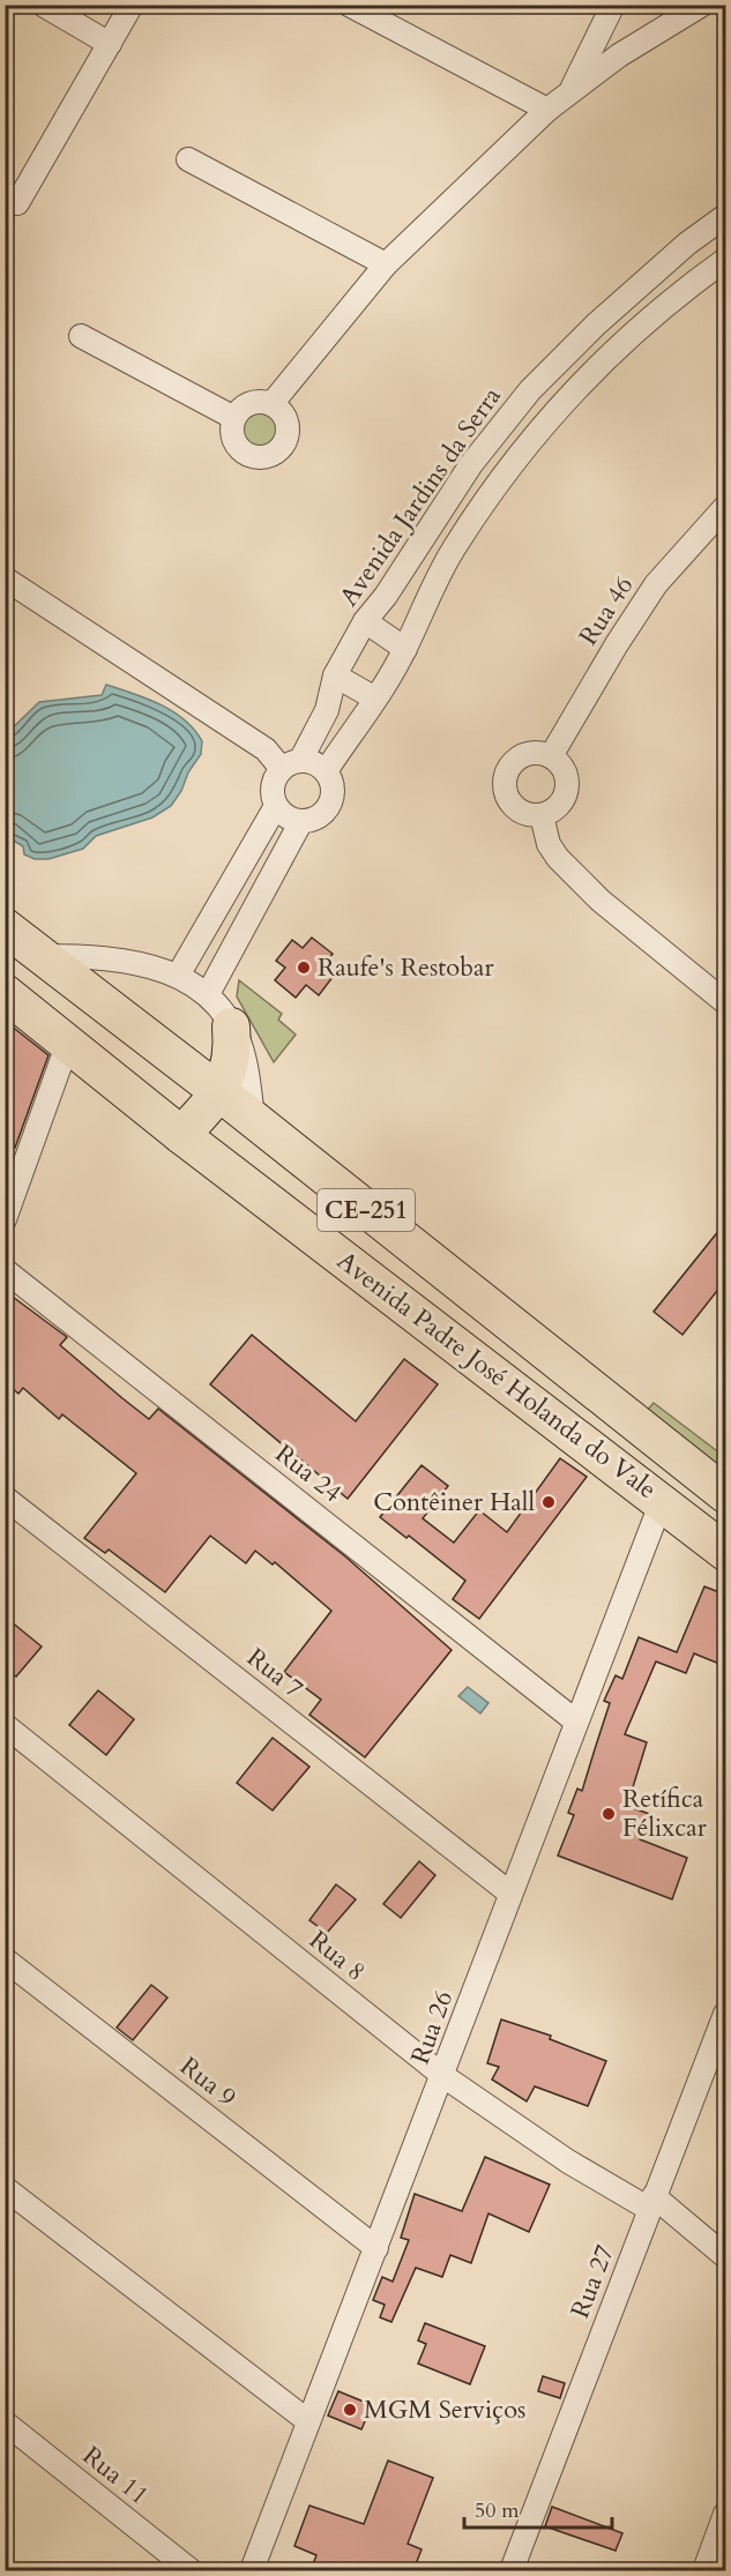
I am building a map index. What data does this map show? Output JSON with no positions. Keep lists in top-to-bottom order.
{
  "streets": {
    "main road": ["CE-251", "Avenida Padre José Holanda do Vale"],
    "street": [
      "Avenida Jardins da Serra",
      "Rua 46",
      "Rua 24",
      "Rua 7",
      "Rua 8",
      "Rua 26",
      "Rua 9",
      "Rua 27",
      "Rua 11"
    ]
  },
  "crossings": [
    ["Avenida Padre José Holanda do Vale", "Rua 26"],
    ["Rua 24", "Rua 26"],
    ["Rua 7", "Rua 26"],
    ["Rua 8", "Rua 26"],
    ["Rua 8", "Rua 27"],
    ["Rua 26", "Rua 9"]
  ],
  "places": [
    "Raufe's Restobar",
    "Contêiner Hall",
    "Retífica Félixcar",
    "MGM Serviços"
  ],
  "scale_bar": "50 m"
}
